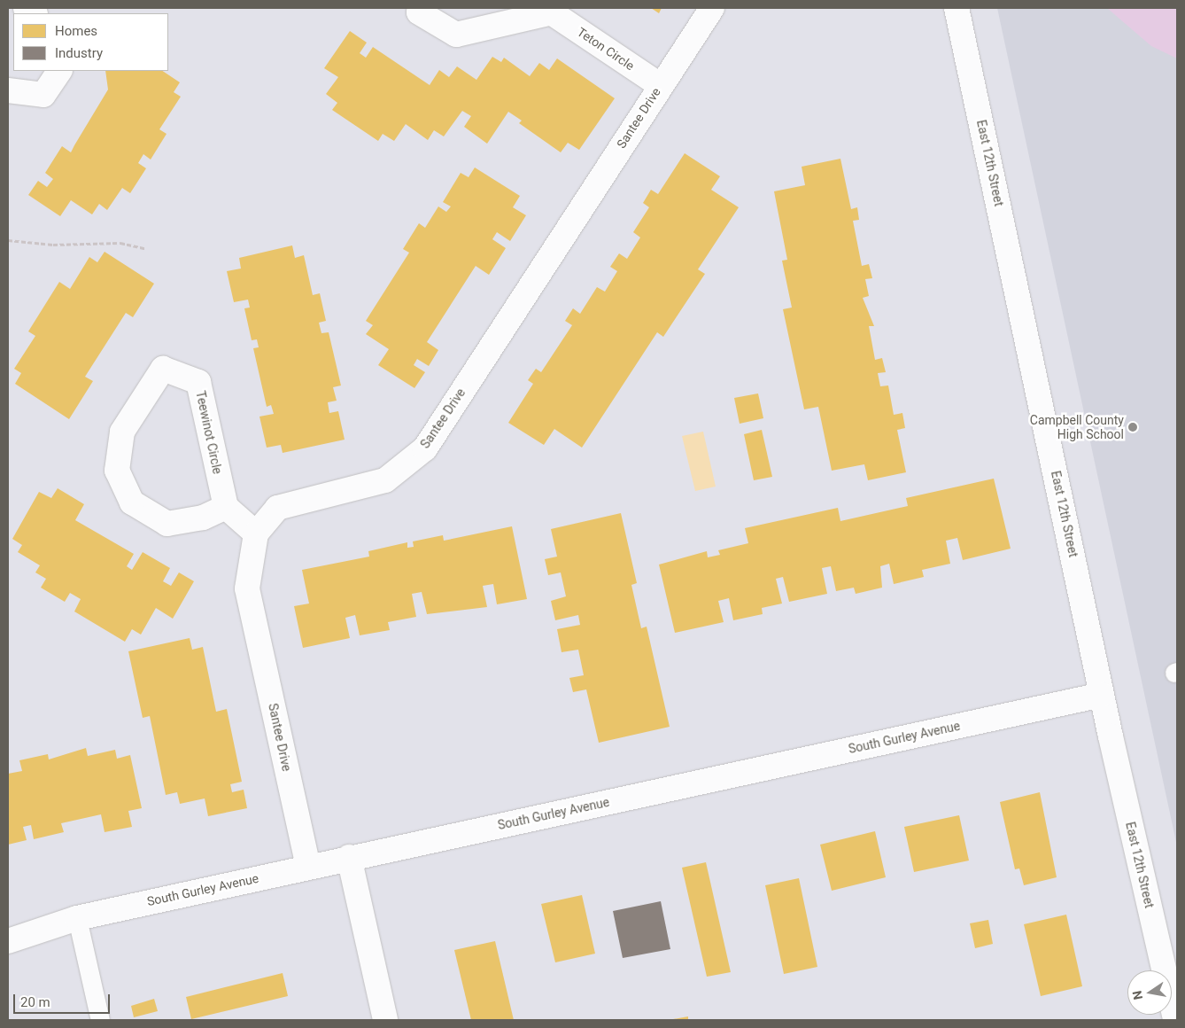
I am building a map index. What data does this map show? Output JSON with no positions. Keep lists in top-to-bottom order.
{
  "streets": {
    "street": [
      "Teton Circle",
      "Santee Drive",
      "East 12th Street",
      "Teewinot Circle",
      "South Gurley Avenue"
    ]
  },
  "crossings": [
    ["Teton Circle", "Santee Drive"],
    ["Santee Drive", "South Gurley Avenue"],
    ["East 12th Street", "South Gurley Avenue"]
  ],
  "places": ["Campbell County High School"],
  "legend": ["Homes", "Industry"],
  "scale_bar": "20 m",
  "north": "left"
}
